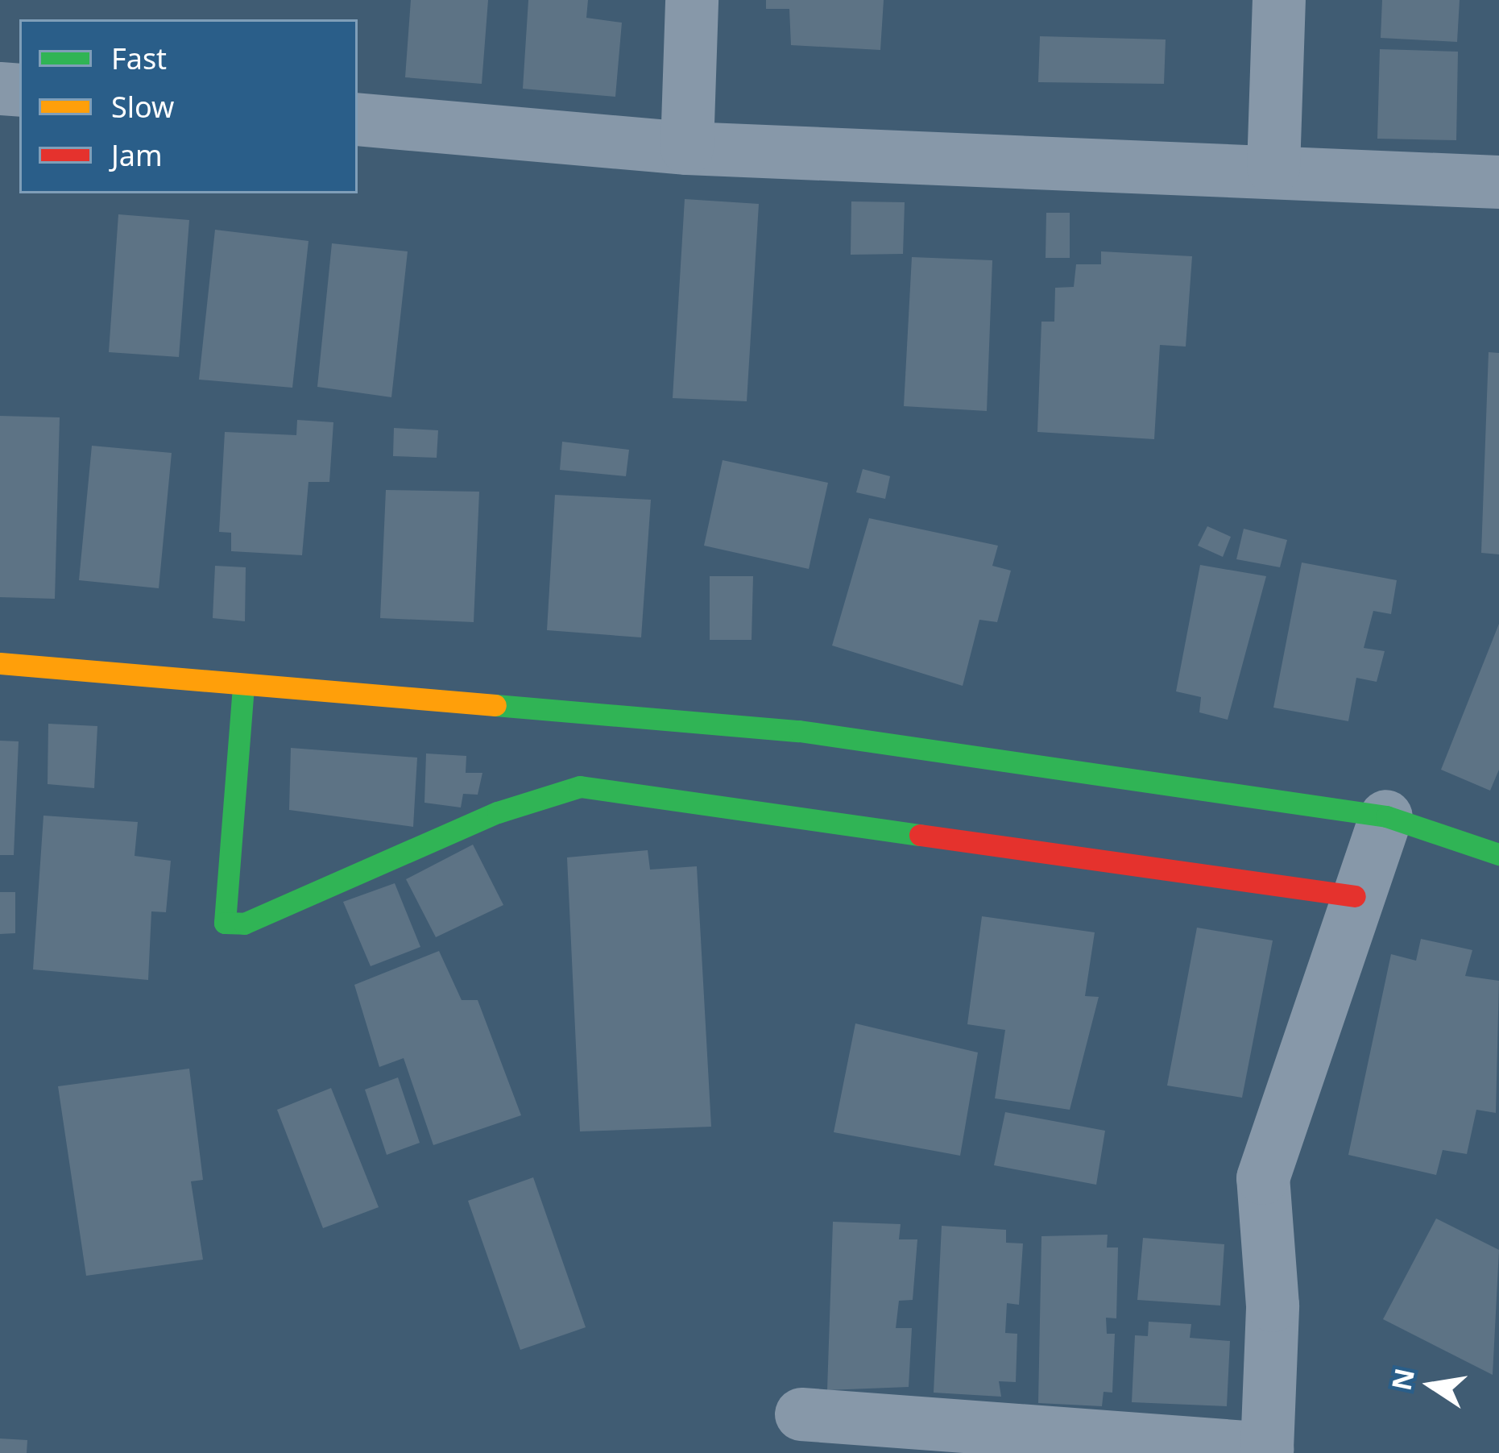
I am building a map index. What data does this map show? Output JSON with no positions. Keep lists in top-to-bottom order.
{
  "legend": ["Fast", "Slow", "Jam"],
  "north": "left"
}
